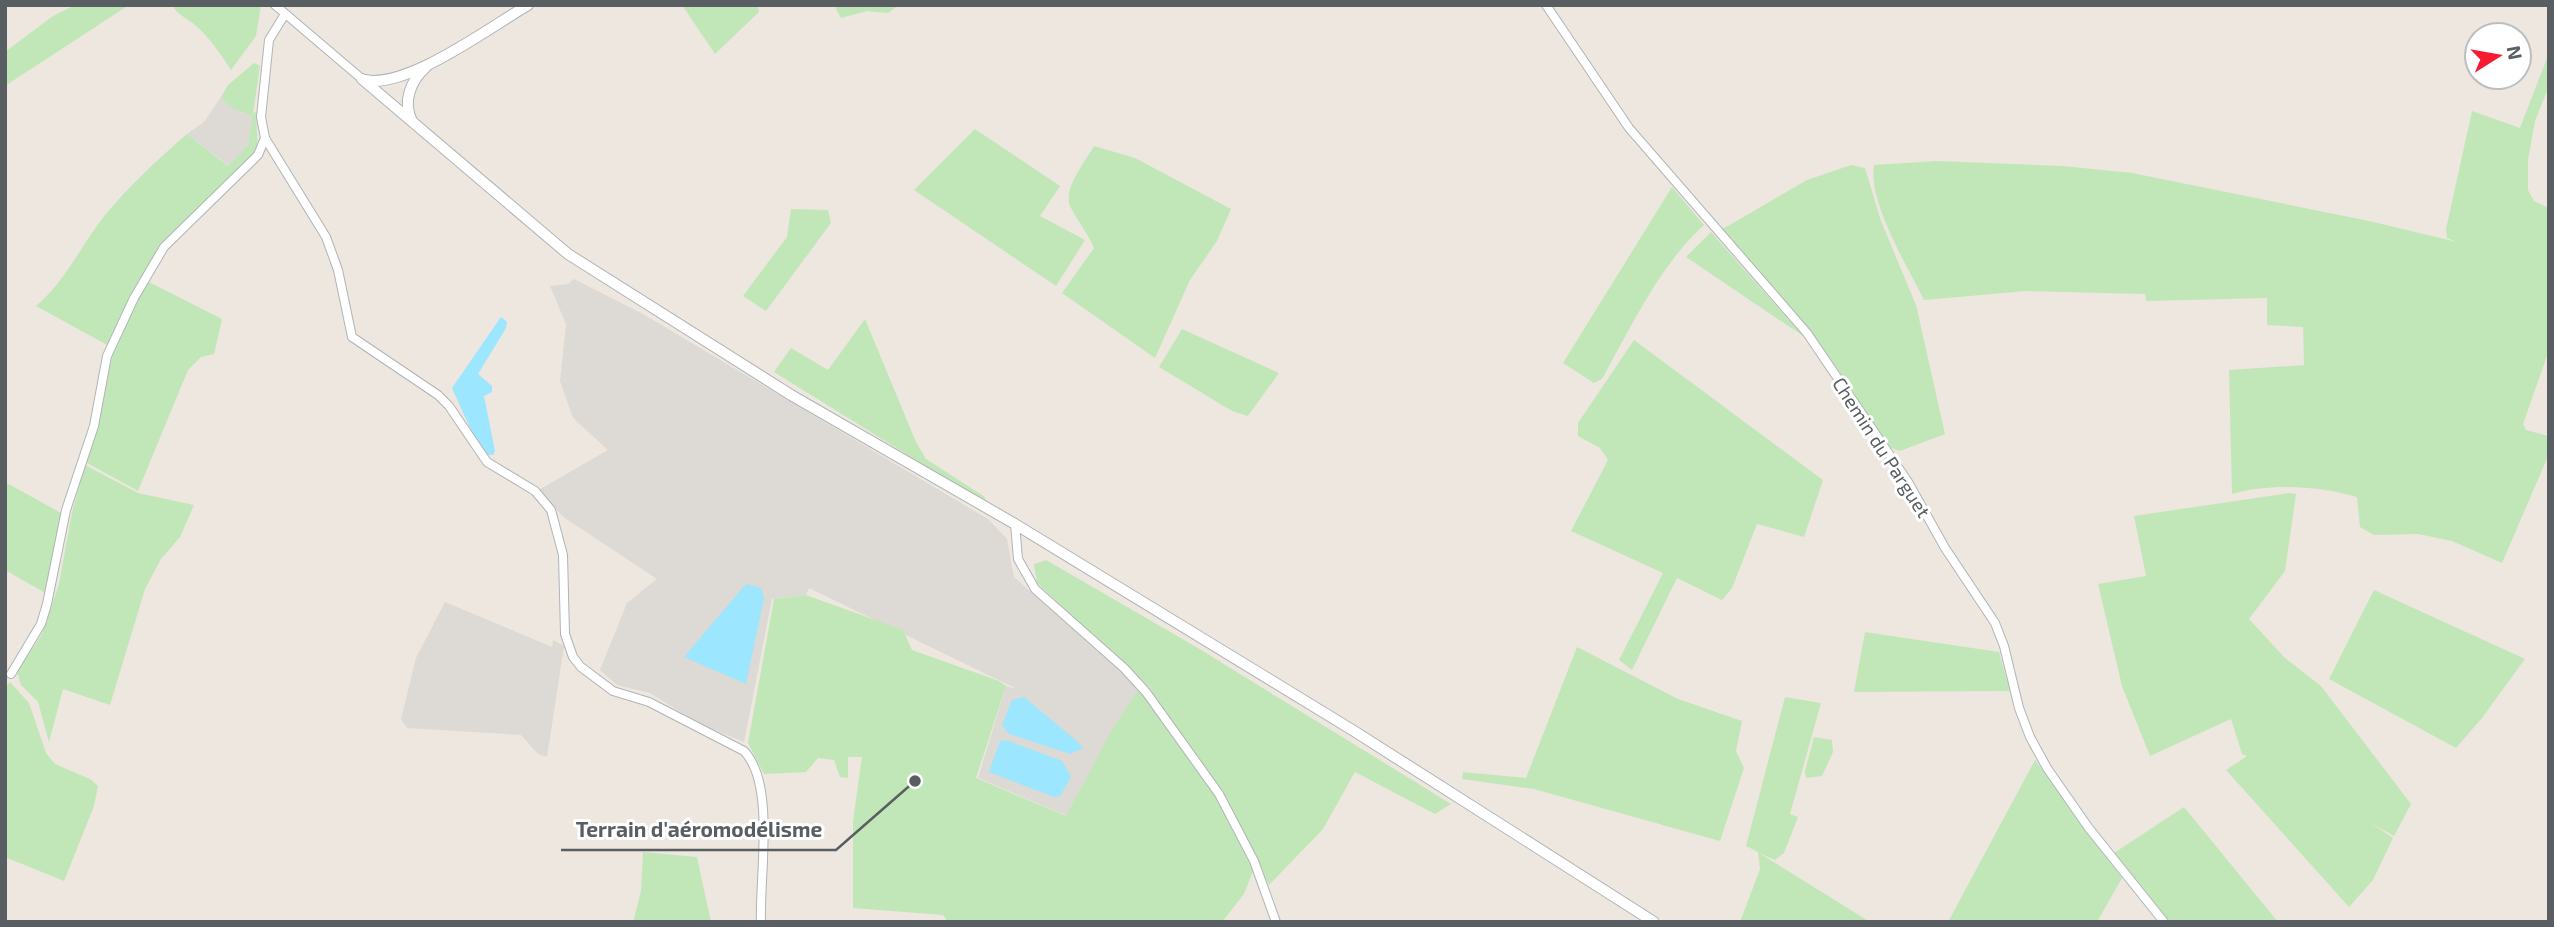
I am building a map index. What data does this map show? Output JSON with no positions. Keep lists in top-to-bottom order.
{
  "streets": {
    "street": ["Chemin du Parguet"]
  },
  "places": ["Terrain d'aéromodélisme"],
  "north": "right"
}
